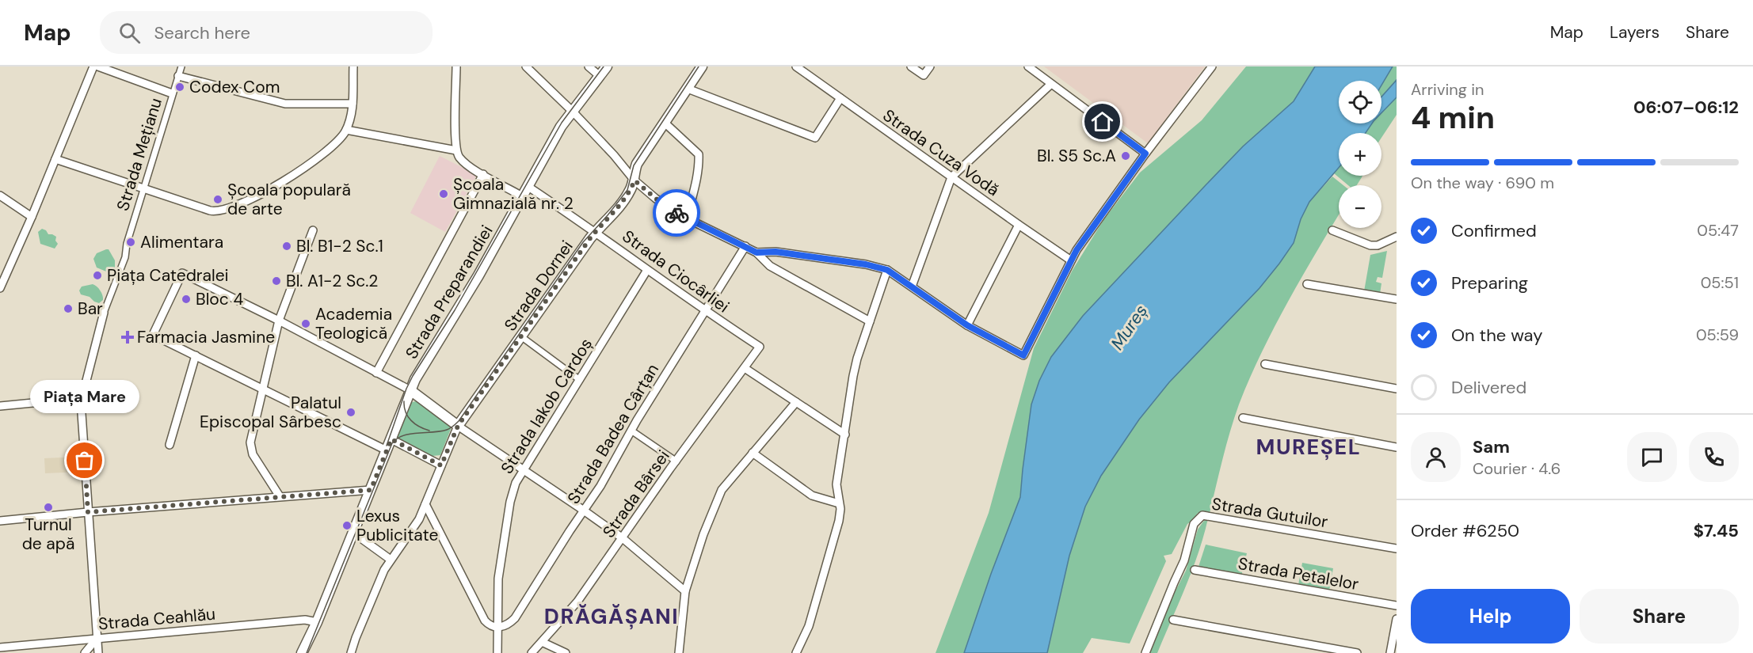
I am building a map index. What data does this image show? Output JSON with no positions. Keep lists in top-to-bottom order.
{
  "streets": {
    "main road": ["Strada Dornei", "Strada Preparandiei"],
    "street": [
      "Strada Cuza Vodă",
      "Strada Mețianu",
      "Strada Ciocârliei",
      "Strada Iakob Cardoș",
      "Strada Badea Cârțan",
      "Strada Bârsei",
      "Strada Gutuilor",
      "Strada Petalelor",
      "Strada Ceahlău"
    ]
  },
  "crossings": [
    ["Strada Ciocârliei", "Strada Dornei"],
    ["Strada Ciocârliei", "Strada Preparandiei"],
    ["Strada Ciocârliei", "Strada Iakob Cardoș"],
    ["Strada Ciocârliei", "Strada Badea Cârțan"],
    ["Strada Ciocârliei", "Strada Bârsei"],
    ["Strada Preparandiei", "Strada Ceahlău"],
    ["Strada Iakob Cardoș", "Strada Badea Cârțan"]
  ],
  "districts": ["MUREȘEL", "DRĂGĂȘANI"],
  "water": ["Mureș"],
  "places": {
    "other": [
      "Codex Com",
      "Bl. S5 Sc.A",
      "Școala Gimnazială nr. 2",
      "Școala populară de arte",
      "Alimentara",
      "Bl. B1-2 Sc.1",
      "Piața Catedralei",
      "Bl. A1-2 Sc.2",
      "Bloc 4",
      "Bar",
      "Academia Teologică",
      "Palatul Episcopal Sârbesc",
      "Piața Mare",
      "Turnul de apă",
      "Lexus Publicitate"
    ],
    "health": ["Farmacia Jasmine"]
  },
  "page": {
    "header": "Map",
    "search": "Search here",
    "nav": ["Map", "Layers", "Share"],
    "heading": ["4 min", "Arriving in", "06:07–06:12"],
    "panel": [
      "Sam",
      "Courier · 4.6",
      "Order #6250",
      "$7.45"
    ],
    "map_buttons": ["+", "−"],
    "bar": "On the way · 690 m",
    "list": [
      ["Confirmed", "05:47"],
      ["Preparing", "05:51"],
      ["On the way", "05:59"],
      "Delivered"
    ],
    "bubble": "Piața Mare",
    "buttons": ["Help", "Share"]
  }
}
